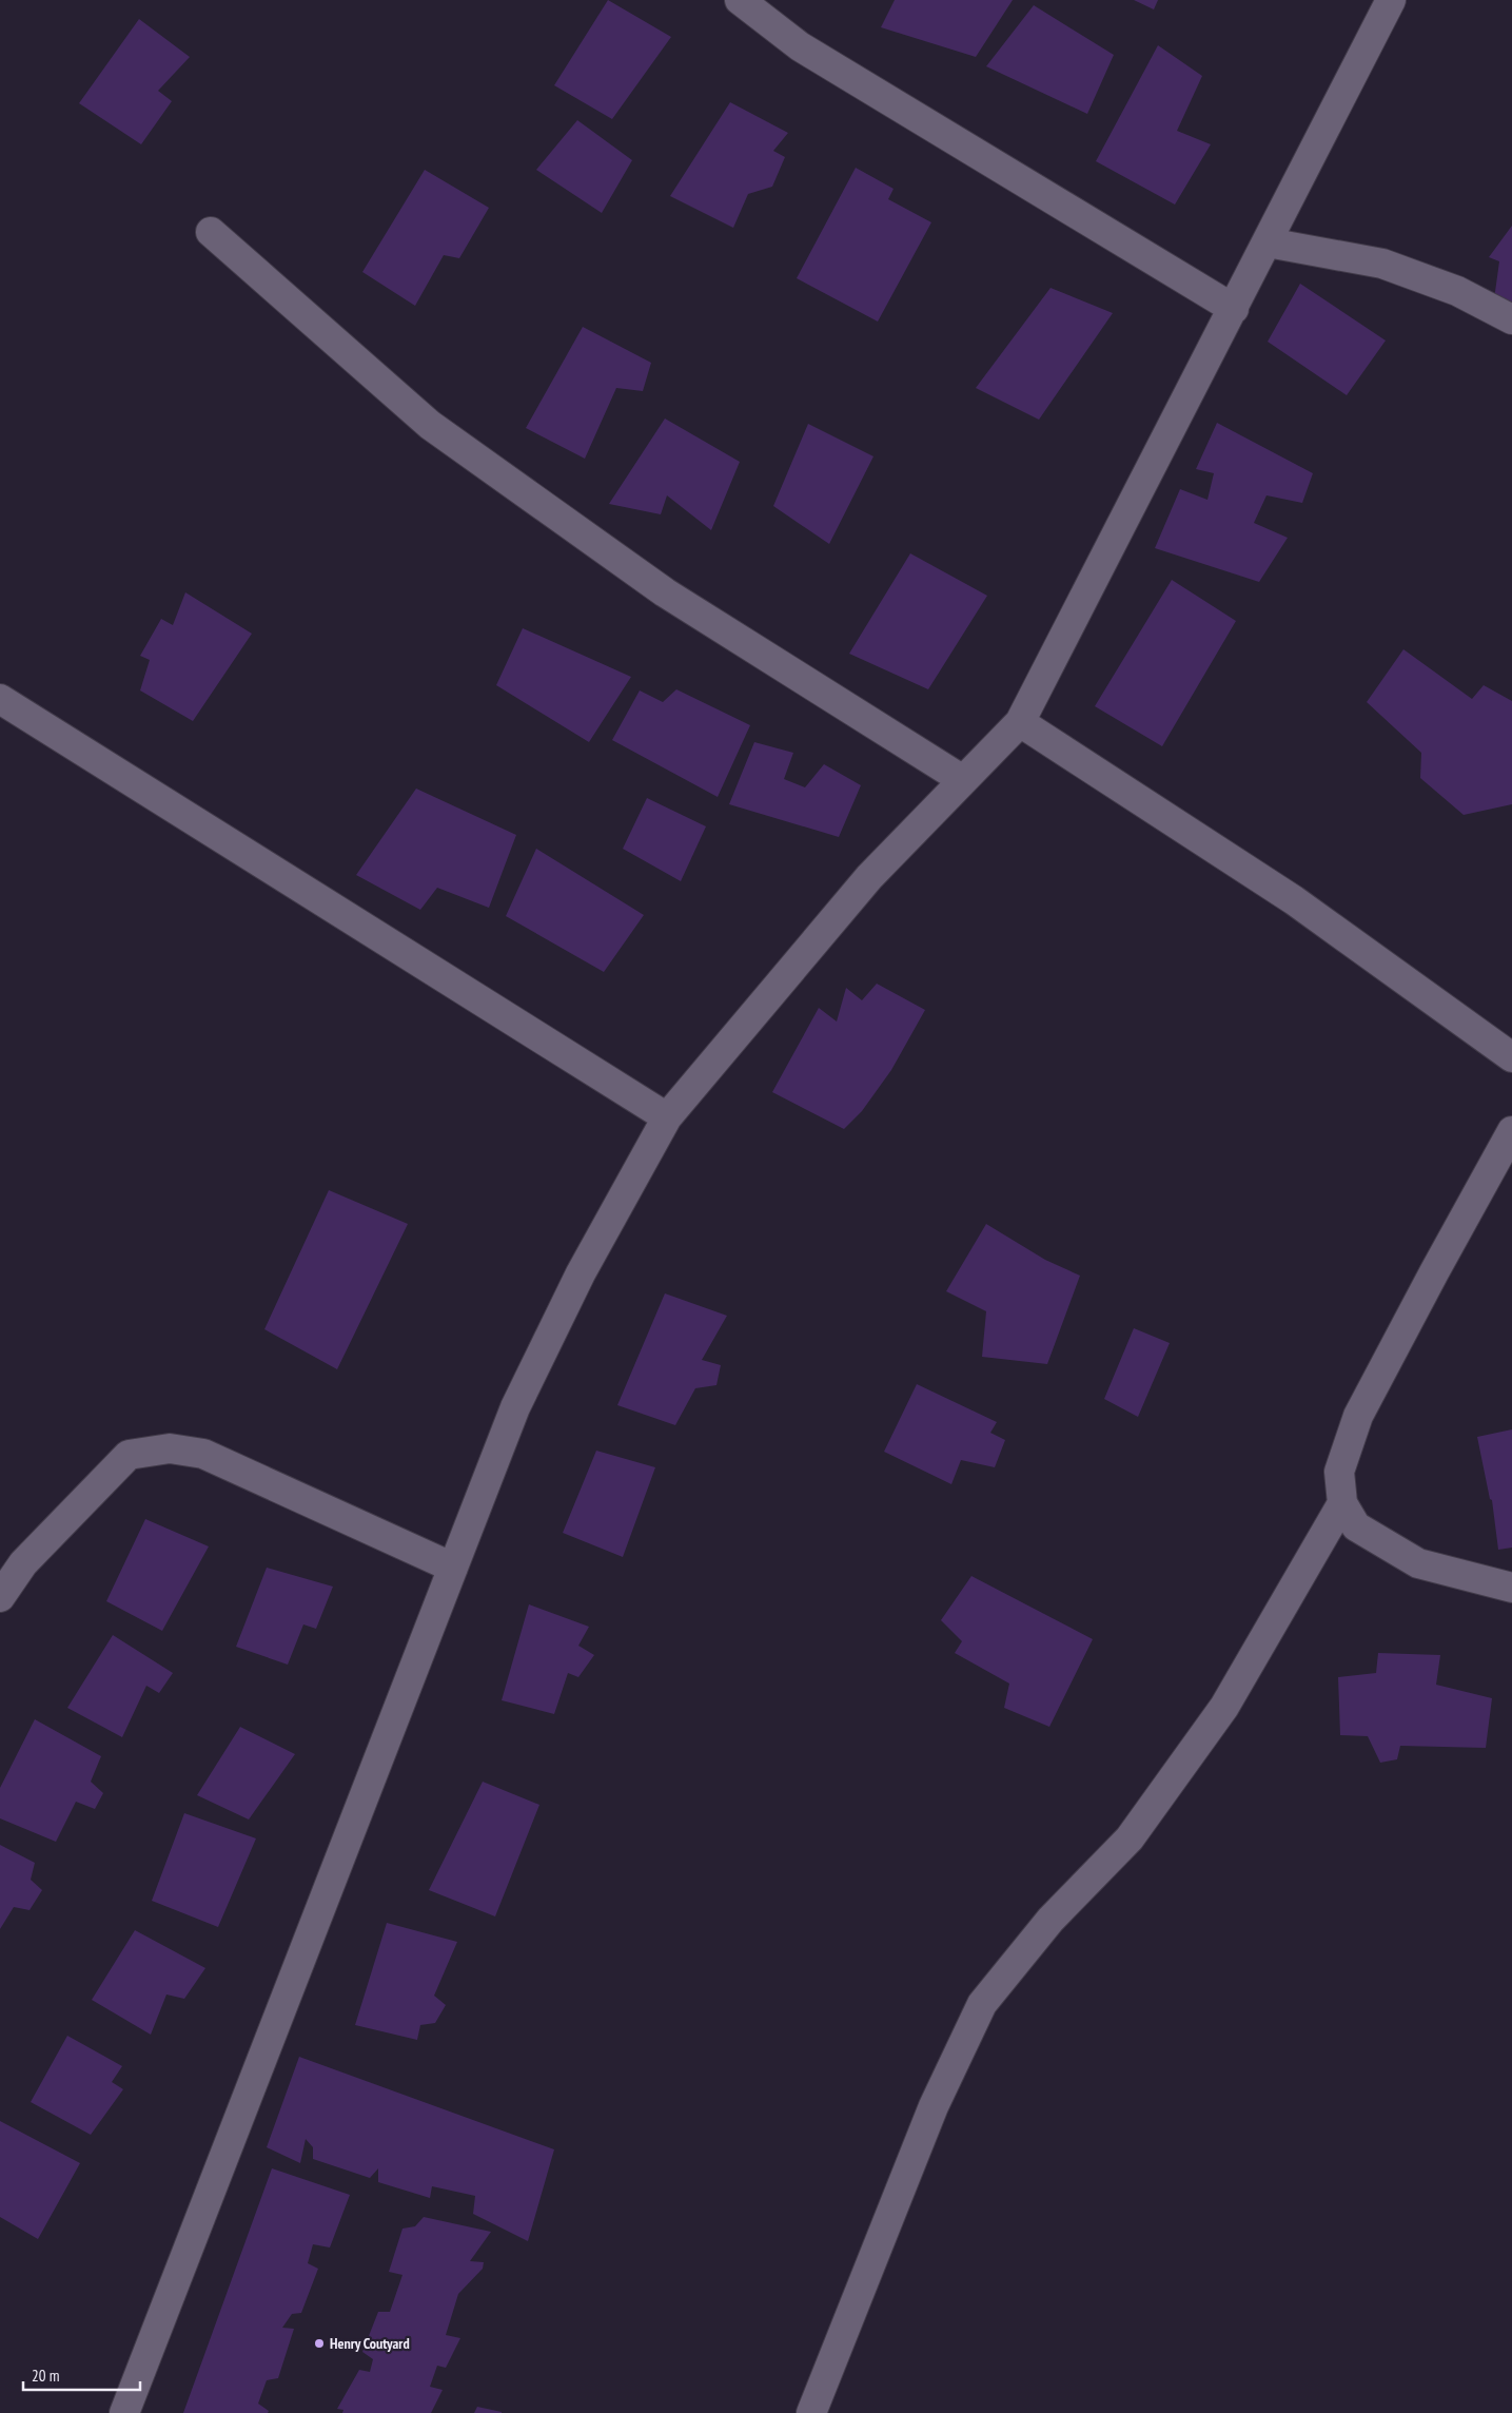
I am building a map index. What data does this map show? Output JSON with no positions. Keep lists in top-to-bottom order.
{
  "places": ["Henry Coutyard"],
  "scale_bar": "20 m"
}
